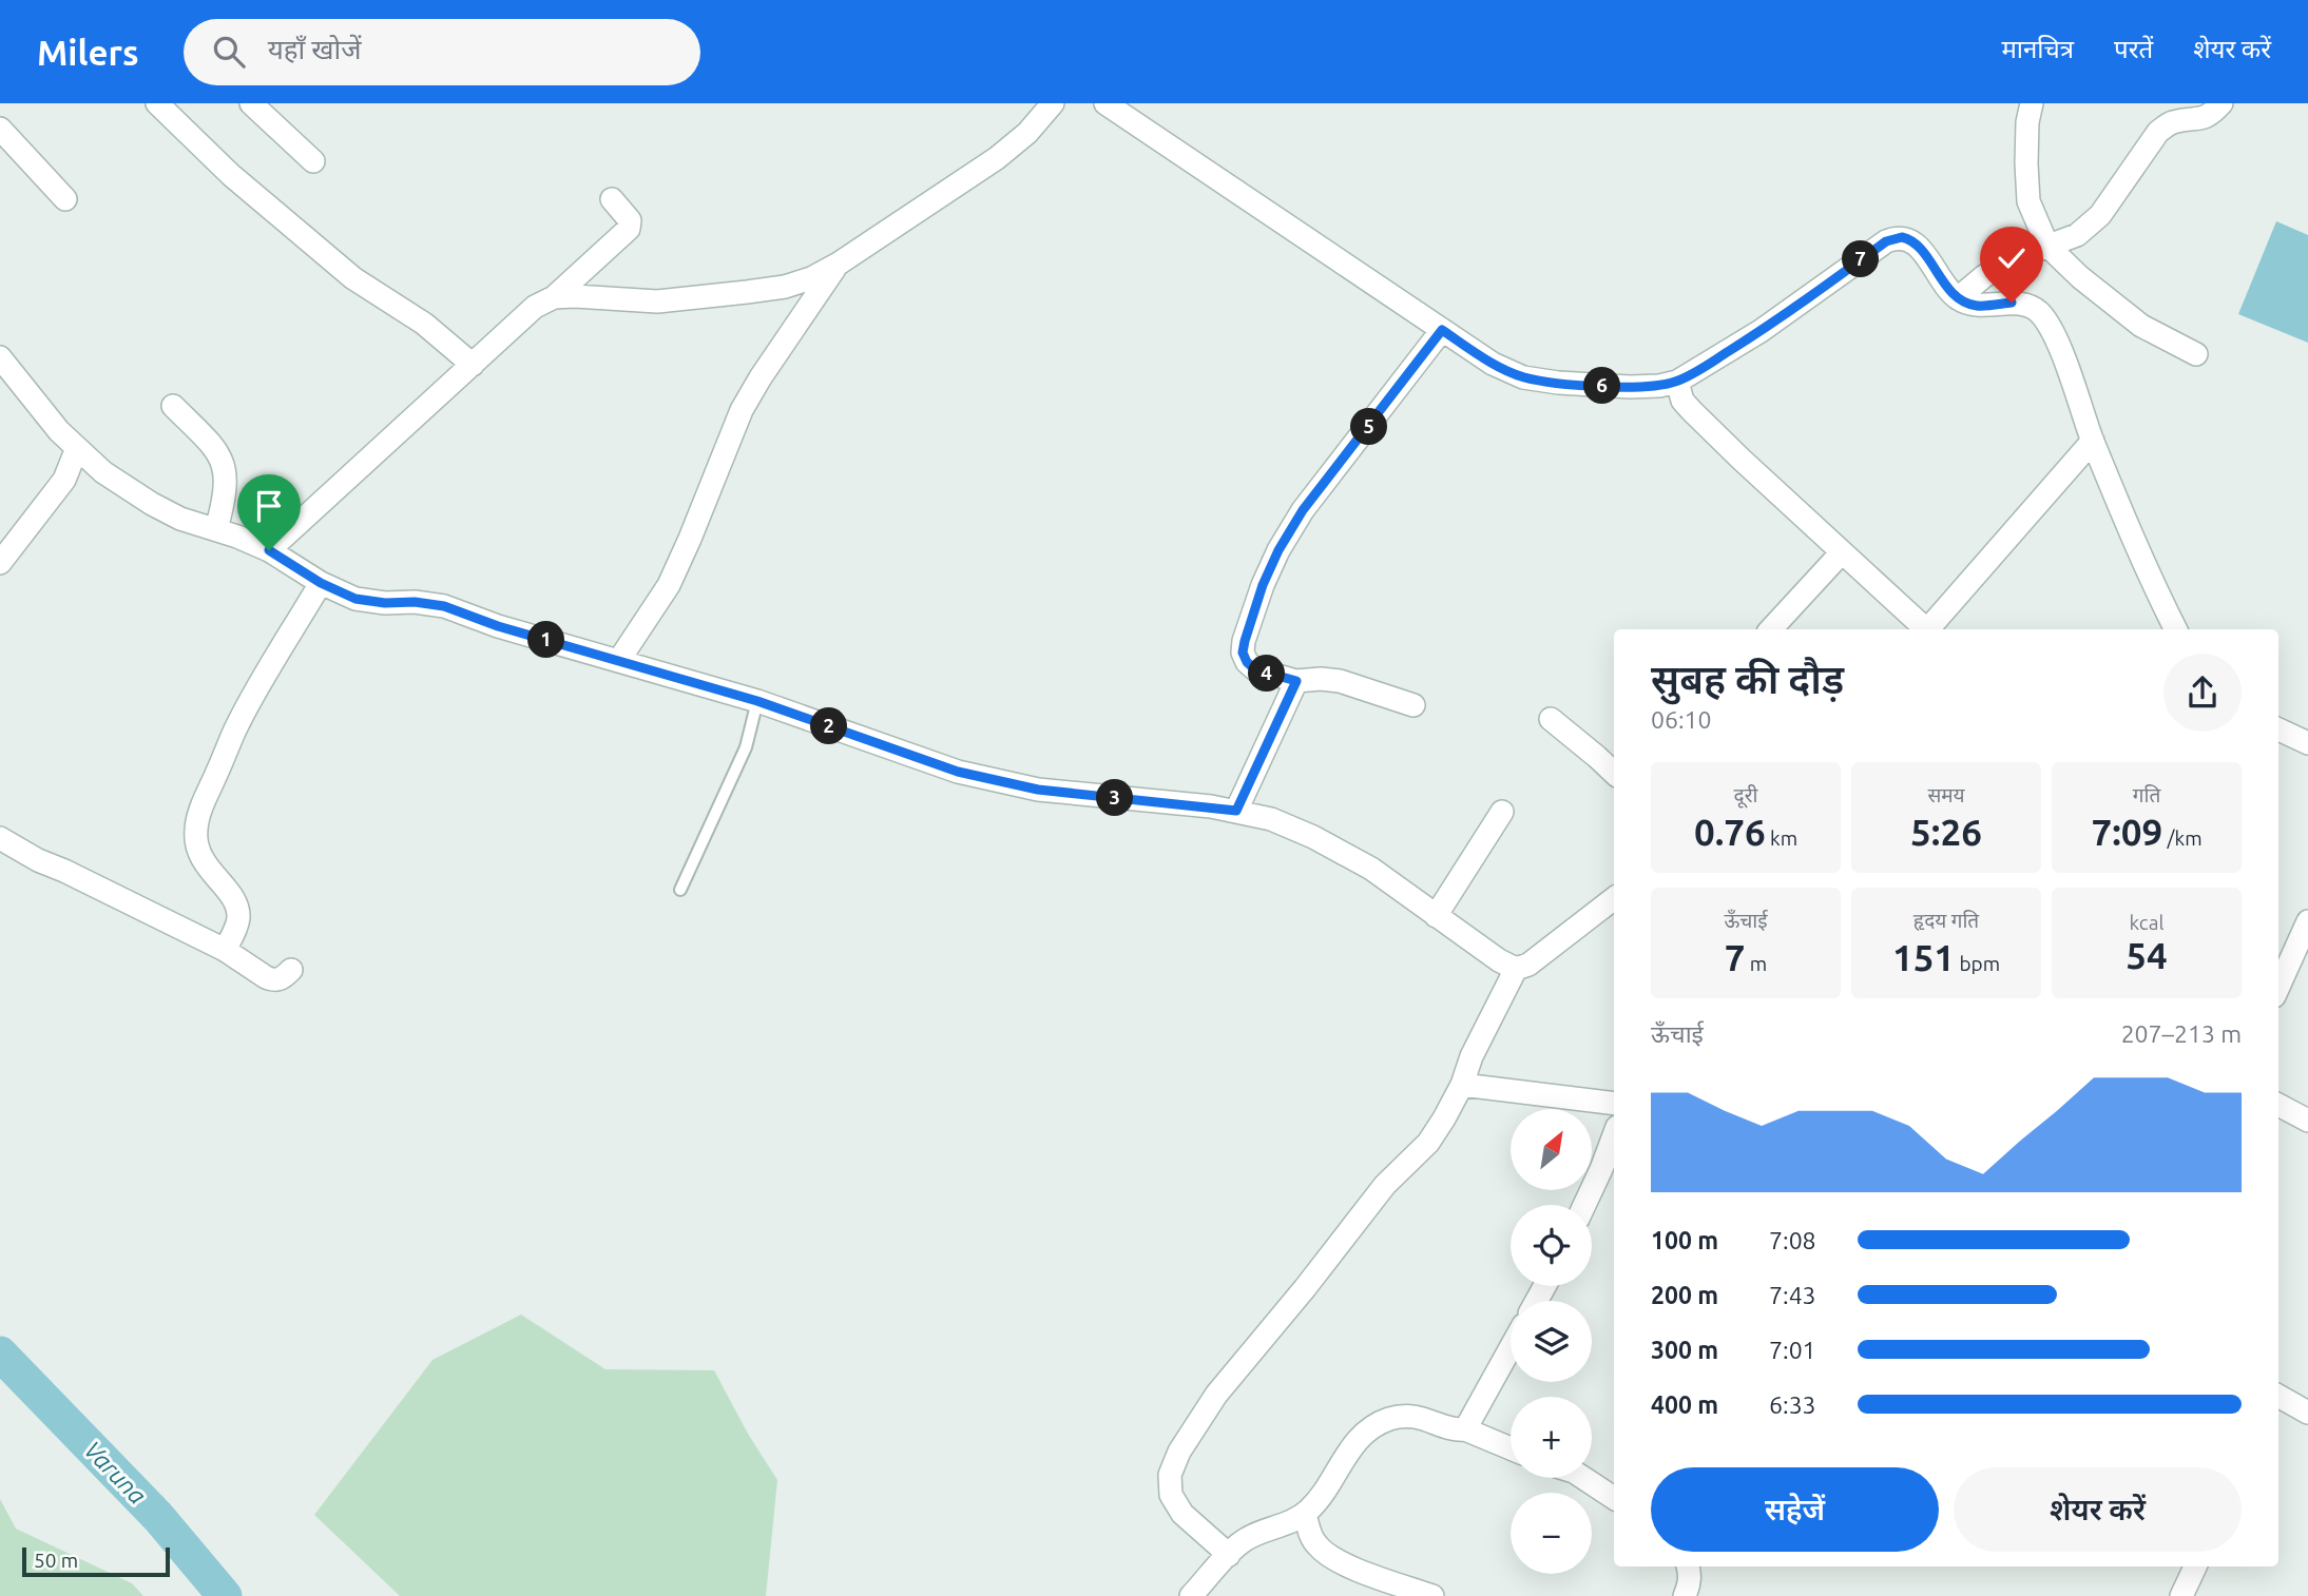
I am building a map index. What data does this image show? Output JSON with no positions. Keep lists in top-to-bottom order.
{
  "water": ["Varuna"],
  "scale_bar": "50 m",
  "north": "top right",
  "page": {
    "header": "Milers",
    "search": "यहाँ खोजें",
    "nav": ["मानचित्र", "परतें", "शेयर करें"],
    "pins": [
      "7",
      "6",
      "5",
      "1",
      "4",
      "2",
      "3"
    ],
    "heading": ["सुबह की दौड़", "06:10"],
    "stats": [
      ["दूरी", "0.76 km"],
      ["समय", "5:26"],
      ["गति", "7:09 /km"],
      ["ऊँचाई", "7 m"],
      ["हृदय गति", "151 bpm"],
      ["kcal", "54"]
    ],
    "chart": ["ऊँचाई", "207–213 m"],
    "map_buttons": ["+", "−"],
    "list": [
      {
        "name": "100 m",
        "note": "7:08"
      },
      {
        "name": "200 m",
        "note": "7:43"
      },
      {
        "name": "300 m",
        "note": "7:01"
      },
      {
        "name": "400 m",
        "note": "6:33"
      }
    ],
    "buttons": ["सहेजें", "शेयर करें"],
    "scale": "50 m"
  }
}
